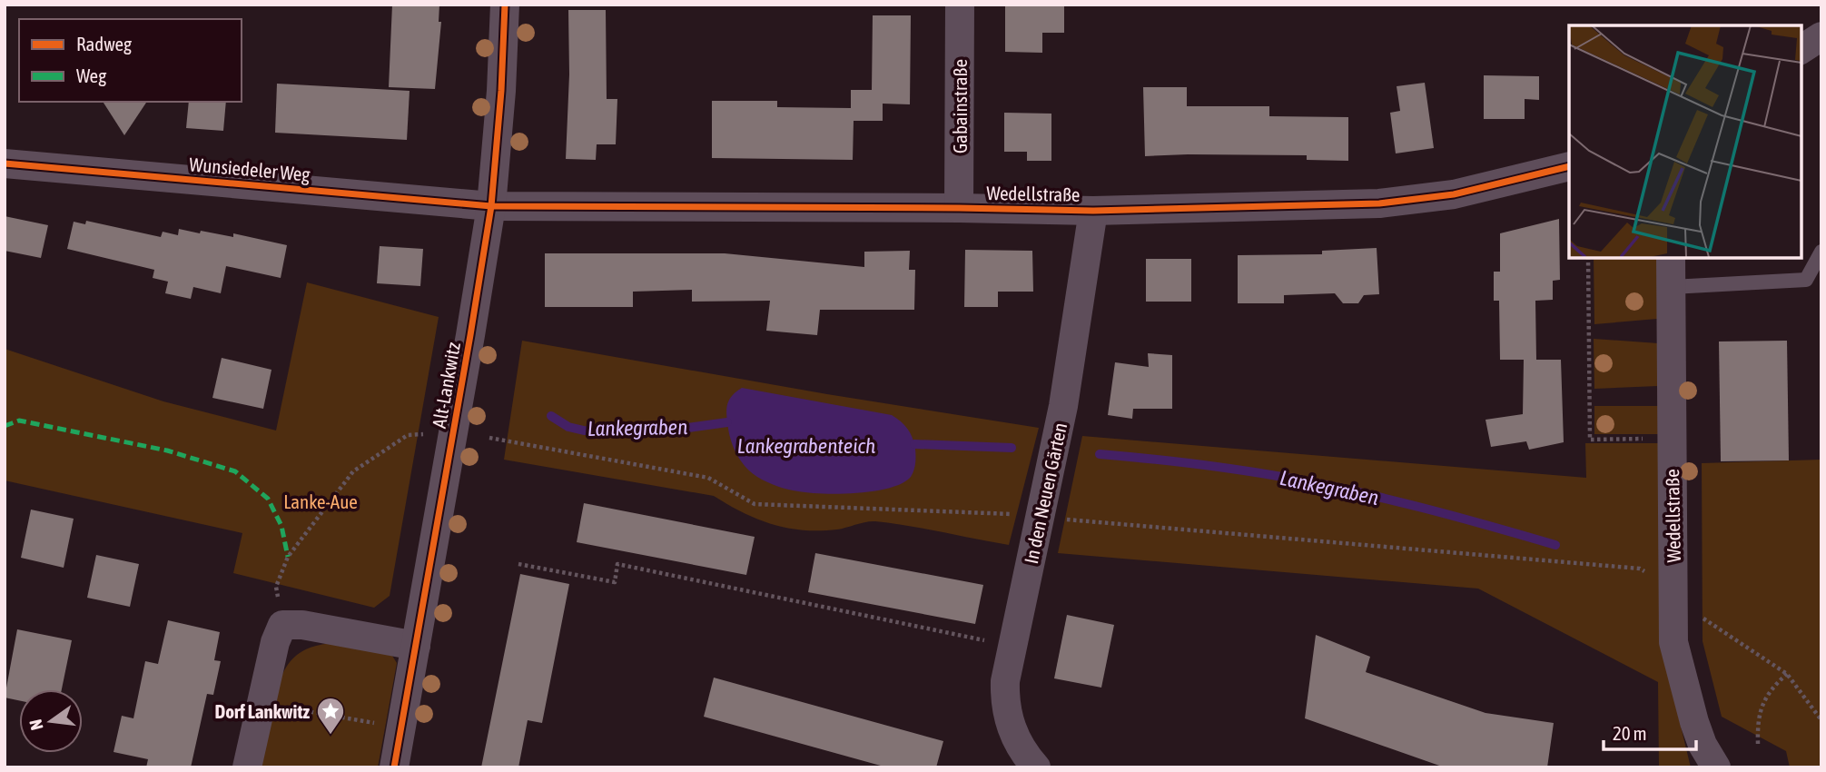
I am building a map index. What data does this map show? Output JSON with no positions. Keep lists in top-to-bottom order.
{
  "streets": {
    "street": [
      "Gabainstraße",
      "Wunsiedeler Weg",
      "Wedellstraße",
      "Alt-Lankwitz",
      "In den Neuen Gärten"
    ]
  },
  "crossings": [
    ["Gabainstraße", "Wedellstraße"],
    ["Wunsiedeler Weg", "Wedellstraße"],
    ["Wunsiedeler Weg", "Alt-Lankwitz"],
    ["Wedellstraße", "Alt-Lankwitz"],
    ["Wedellstraße", "In den Neuen Gärten"]
  ],
  "water": ["Lankegraben", "Lankegrabenteich"],
  "parks": ["Lanke-Aue"],
  "places": {
    "place": ["Dorf Lankwitz"]
  },
  "legend": ["Radweg", "Weg"],
  "scale_bar": "20 m",
  "north": "left"
}
